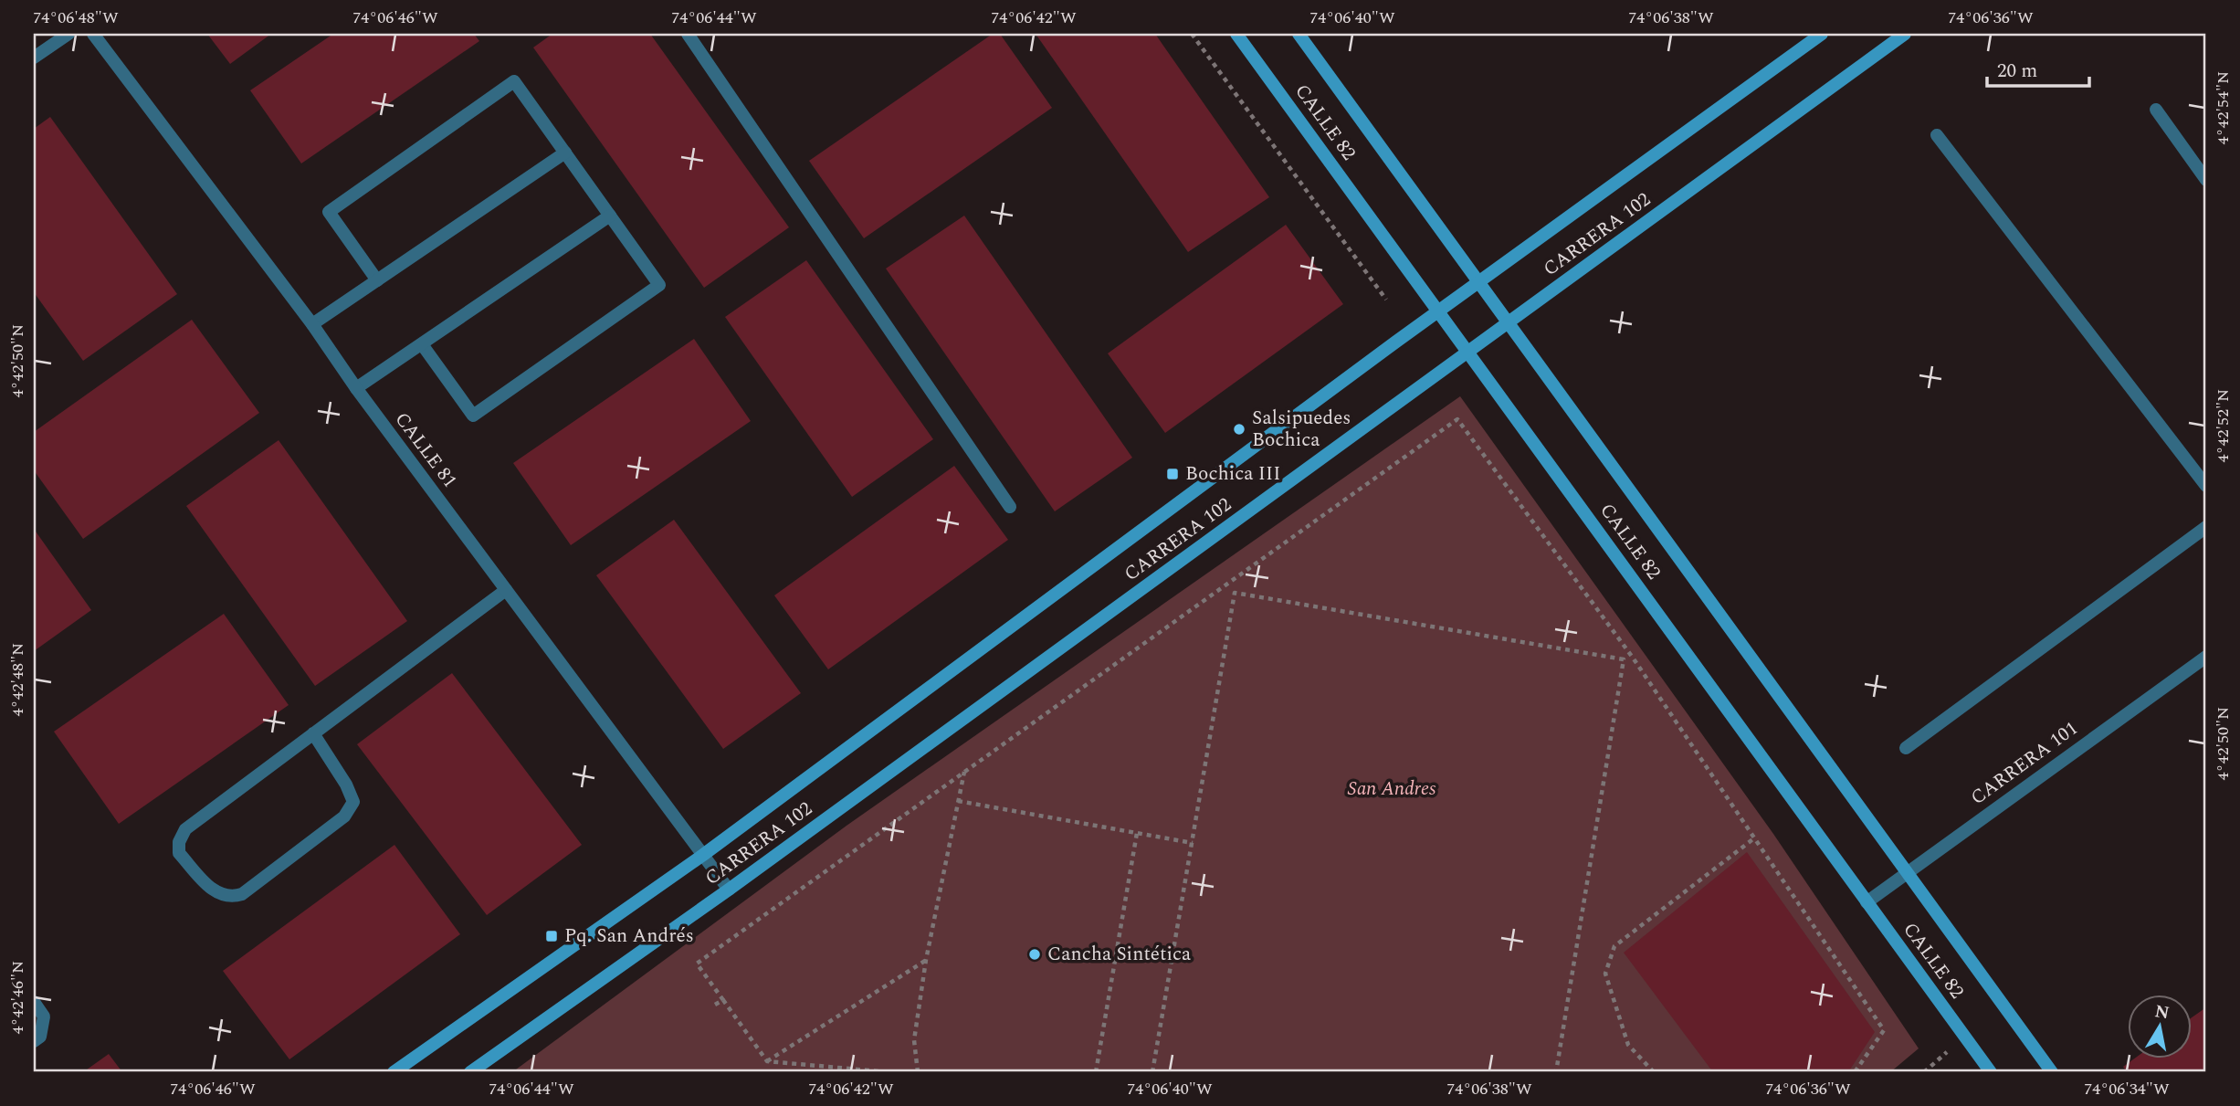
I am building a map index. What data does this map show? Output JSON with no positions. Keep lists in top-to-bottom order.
{
  "streets": {
    "street": [
      "CALLE 82",
      "CARRERA 102",
      "CALLE 81",
      "CARRERA 101"
    ]
  },
  "crossings": [
    ["CALLE 82", "CARRERA 102"],
    ["CALLE 82", "CARRERA 101"],
    ["CARRERA 102", "CALLE 81"]
  ],
  "parks": ["San Andres"],
  "places": {
    "other": ["Salsipuedes Bochica", "Cancha Sintética"],
    "transit": ["Bochica III", "Pq. San Andrés"]
  },
  "scale_bar": "20 m",
  "north": "top",
  "coordinates": [
    "74°06'48\"W",
    "74°06'46\"W",
    "74°06'44\"W",
    "74°06'42\"W",
    "74°06'40\"W",
    "74°06'38\"W",
    "74°06'36\"W",
    "4°42'54\"N",
    "4°42'50\"N",
    "4°42'52\"N",
    "4°42'48\"N",
    "4°42'46\"N",
    "74°06'34\"W"
  ]
}
